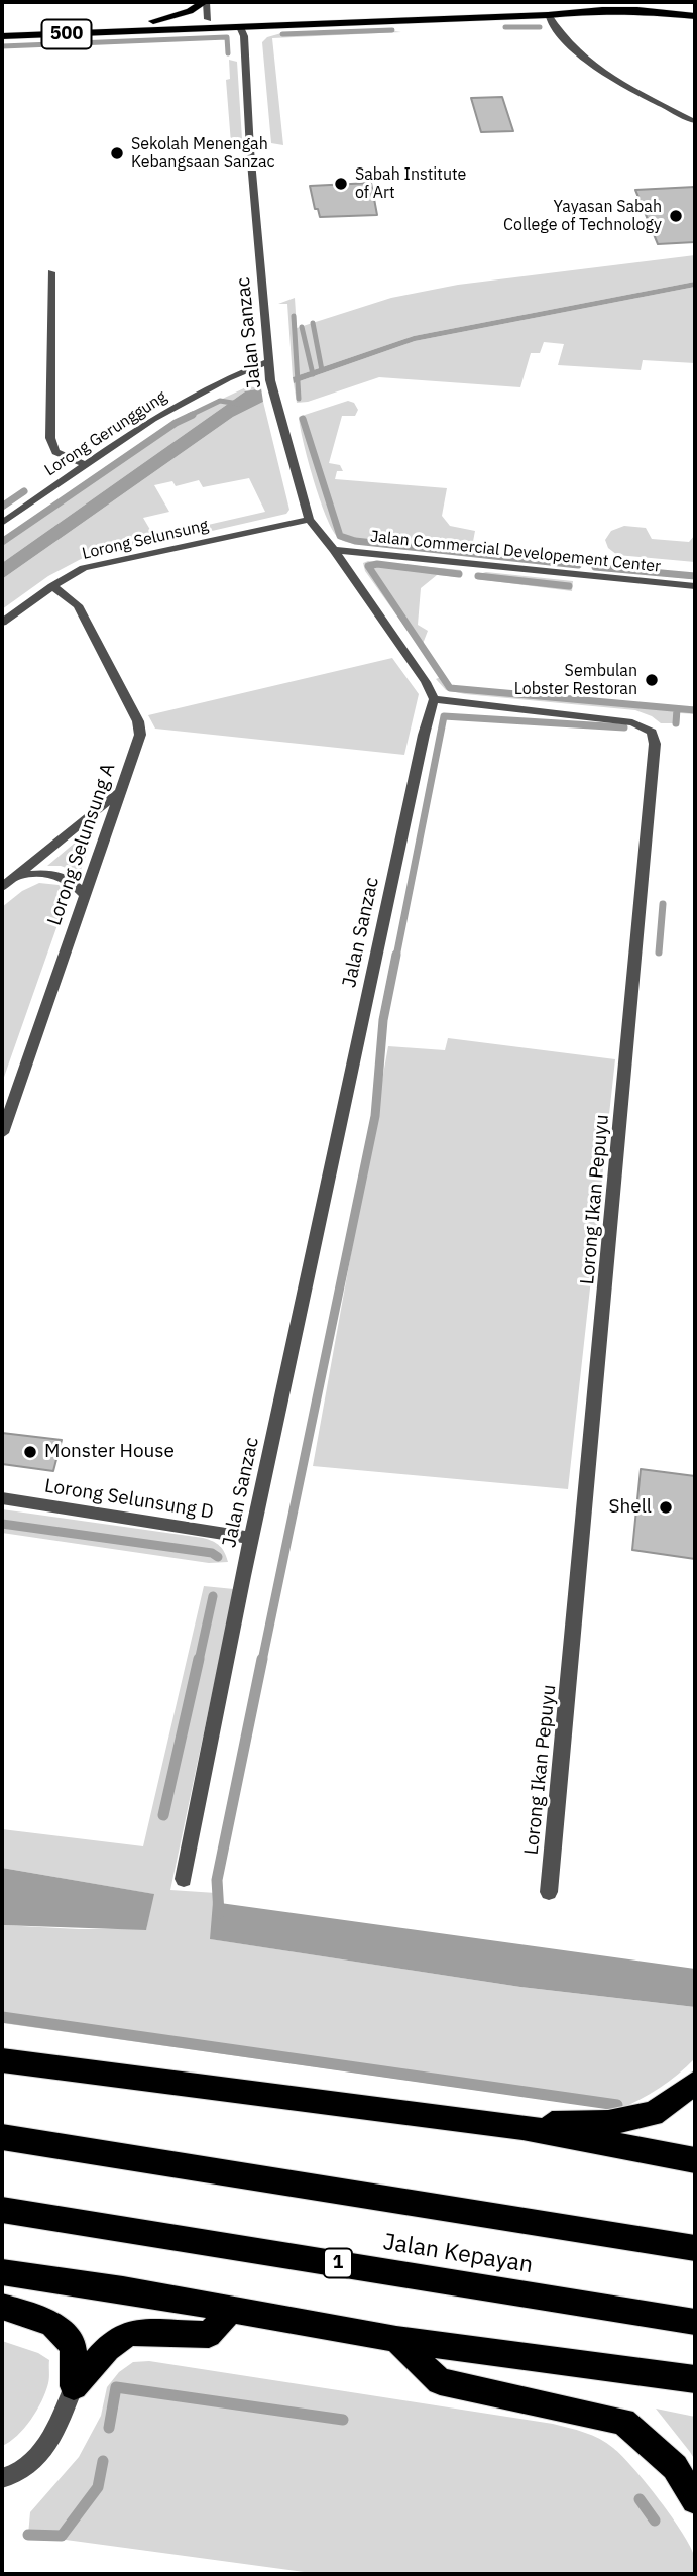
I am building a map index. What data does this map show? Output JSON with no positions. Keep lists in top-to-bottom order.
{
  "streets": {
    "highway": ["Jalan Kepayan", "1"],
    "main road": ["500"],
    "street": [
      "Jalan Sanzac",
      "Lorong Gerunggung",
      "Lorong Selunsung",
      "Jalan Commercial Developement Center",
      "Lorong Selunsung A",
      "Lorong Ikan Pepuyu",
      "Lorong Selunsung D"
    ]
  },
  "crossings": [
    ["500", "Jalan Sanzac"],
    ["Jalan Sanzac", "Lorong Gerunggung"],
    ["Jalan Sanzac", "Lorong Selunsung"],
    ["Jalan Sanzac", "Jalan Commercial Developement Center"],
    ["Jalan Sanzac", "Lorong Ikan Pepuyu"],
    ["Jalan Sanzac", "Lorong Selunsung D"],
    ["Lorong Selunsung", "Lorong Selunsung A"]
  ],
  "places": [
    "Sekolah Menengah Kebangsaan Sanzac",
    "Sabah Institute of Art",
    "Yayasan Sabah College of Technology",
    "Sembulan Lobster Restoran",
    "Monster House",
    "Shell"
  ]
}
